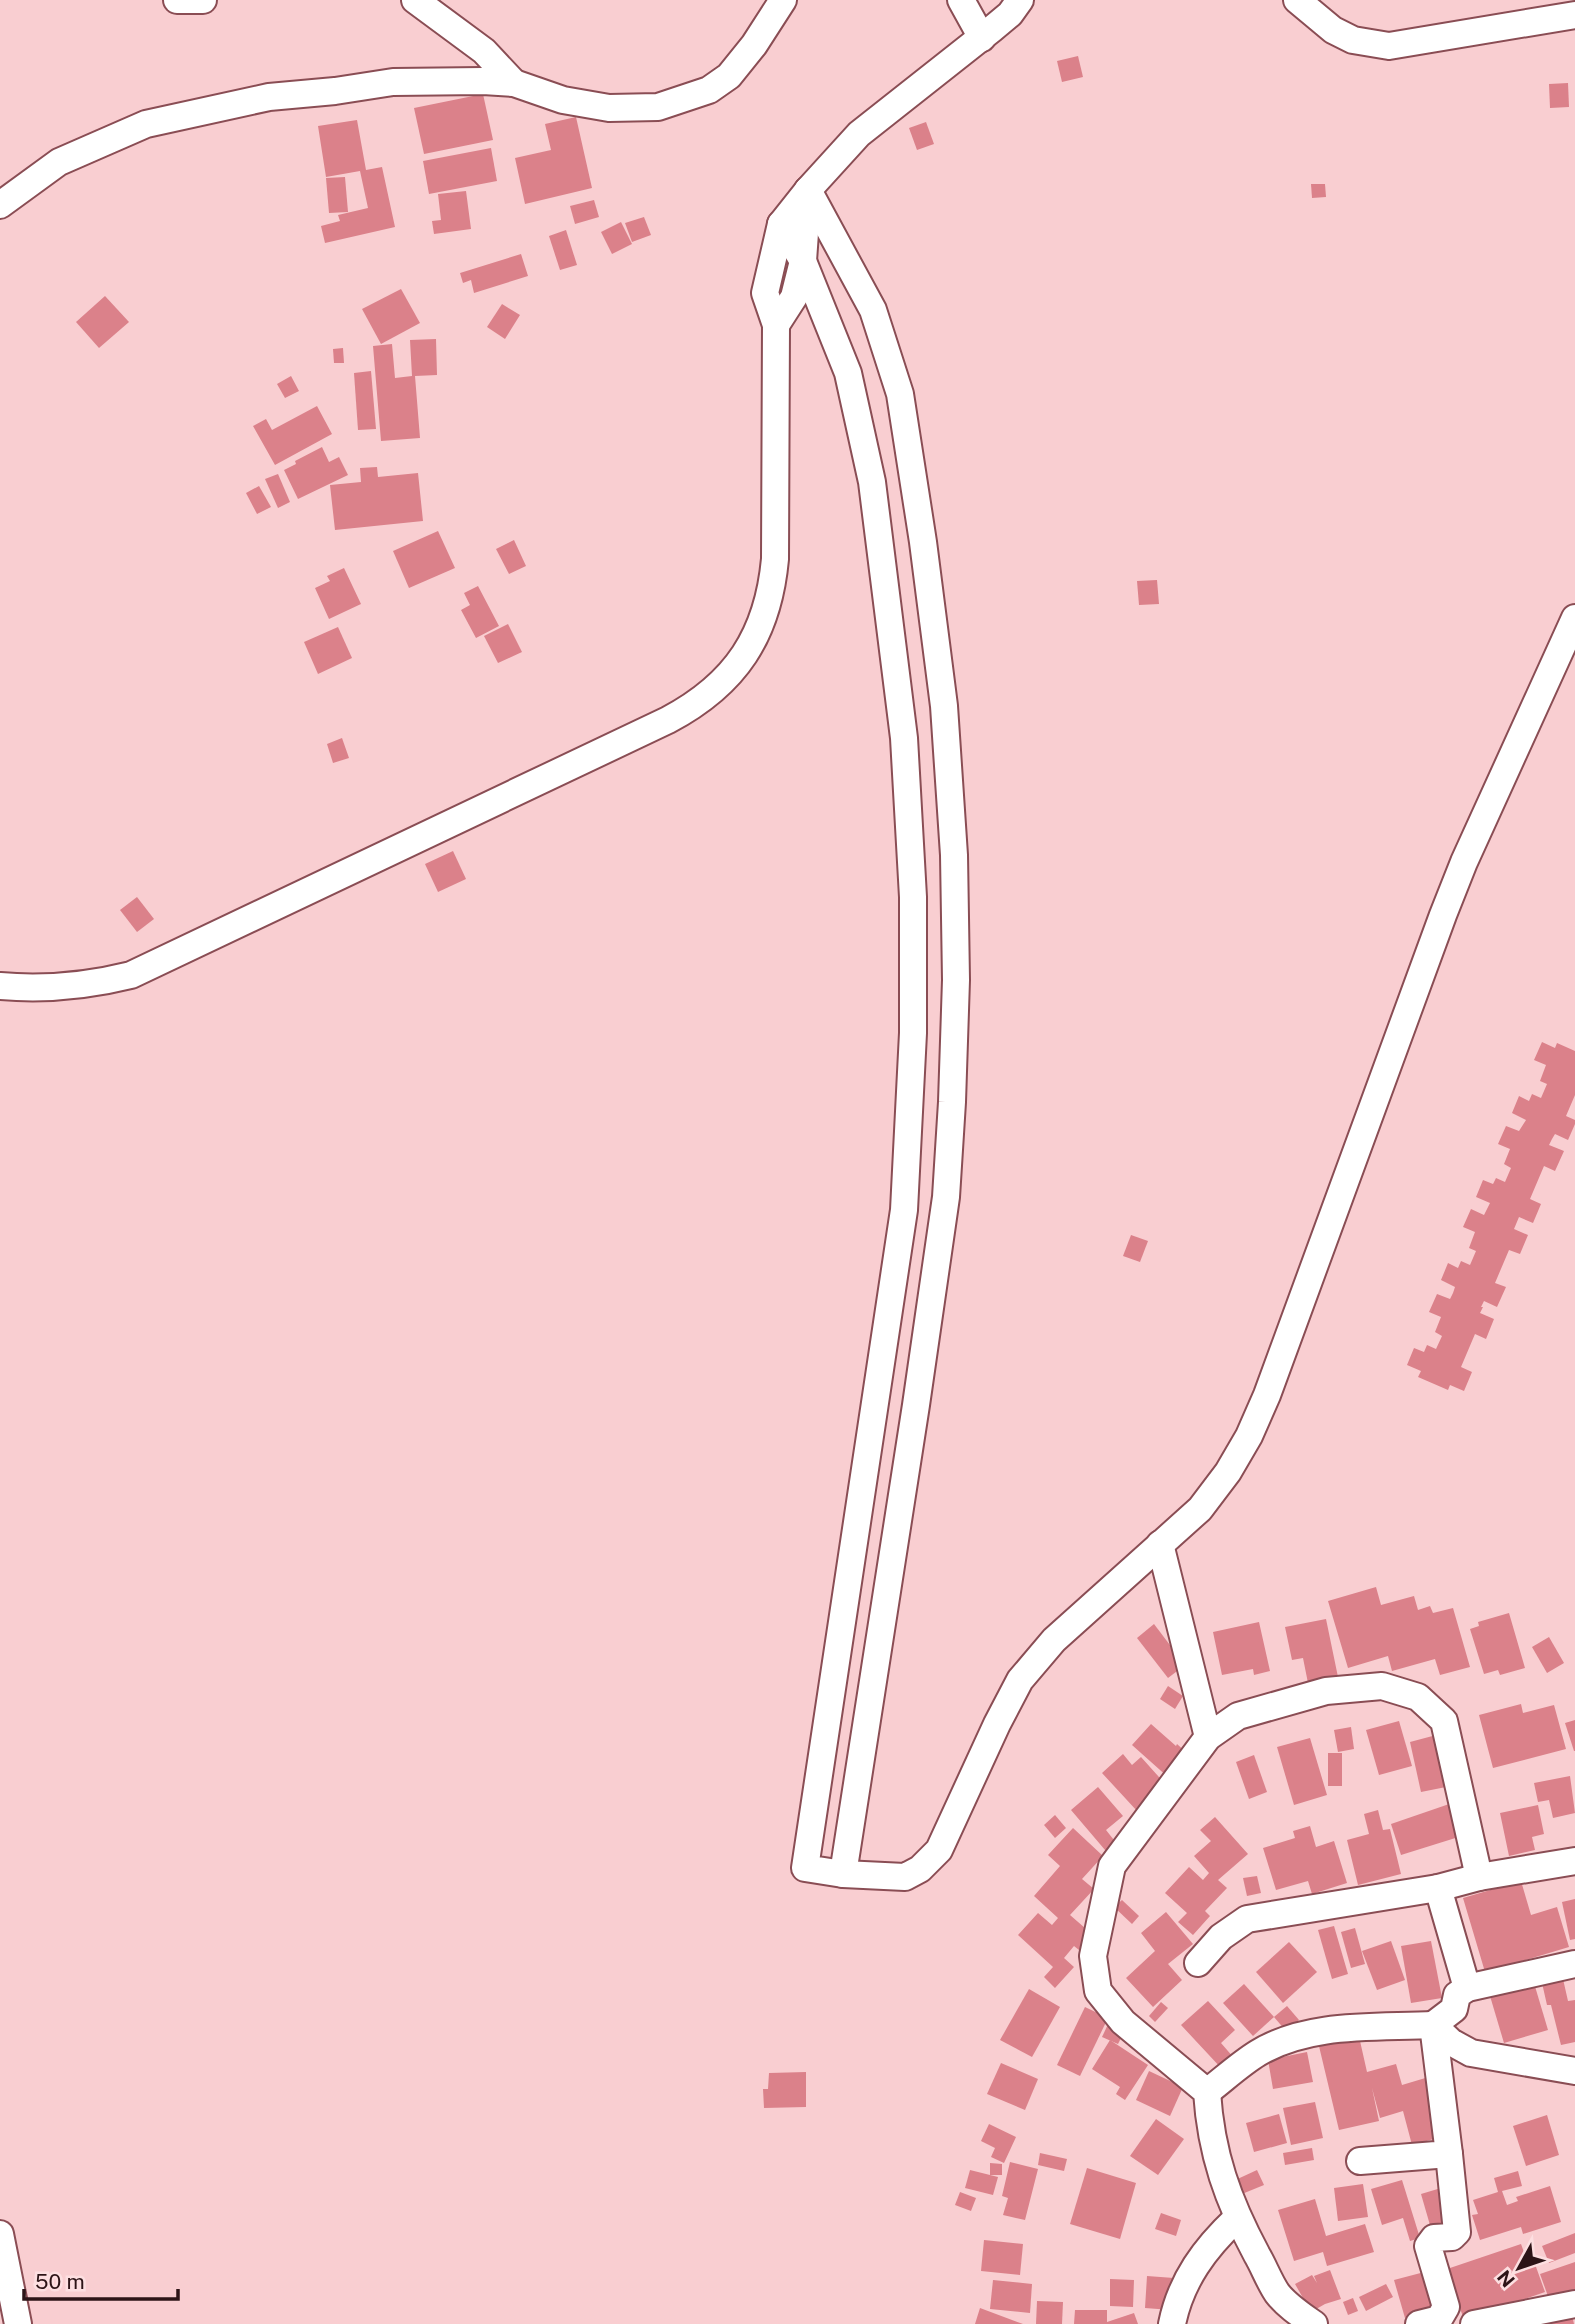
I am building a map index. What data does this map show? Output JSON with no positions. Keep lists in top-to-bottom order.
{
  "scale_bar": "50 m",
  "north": "bottom left"
}
